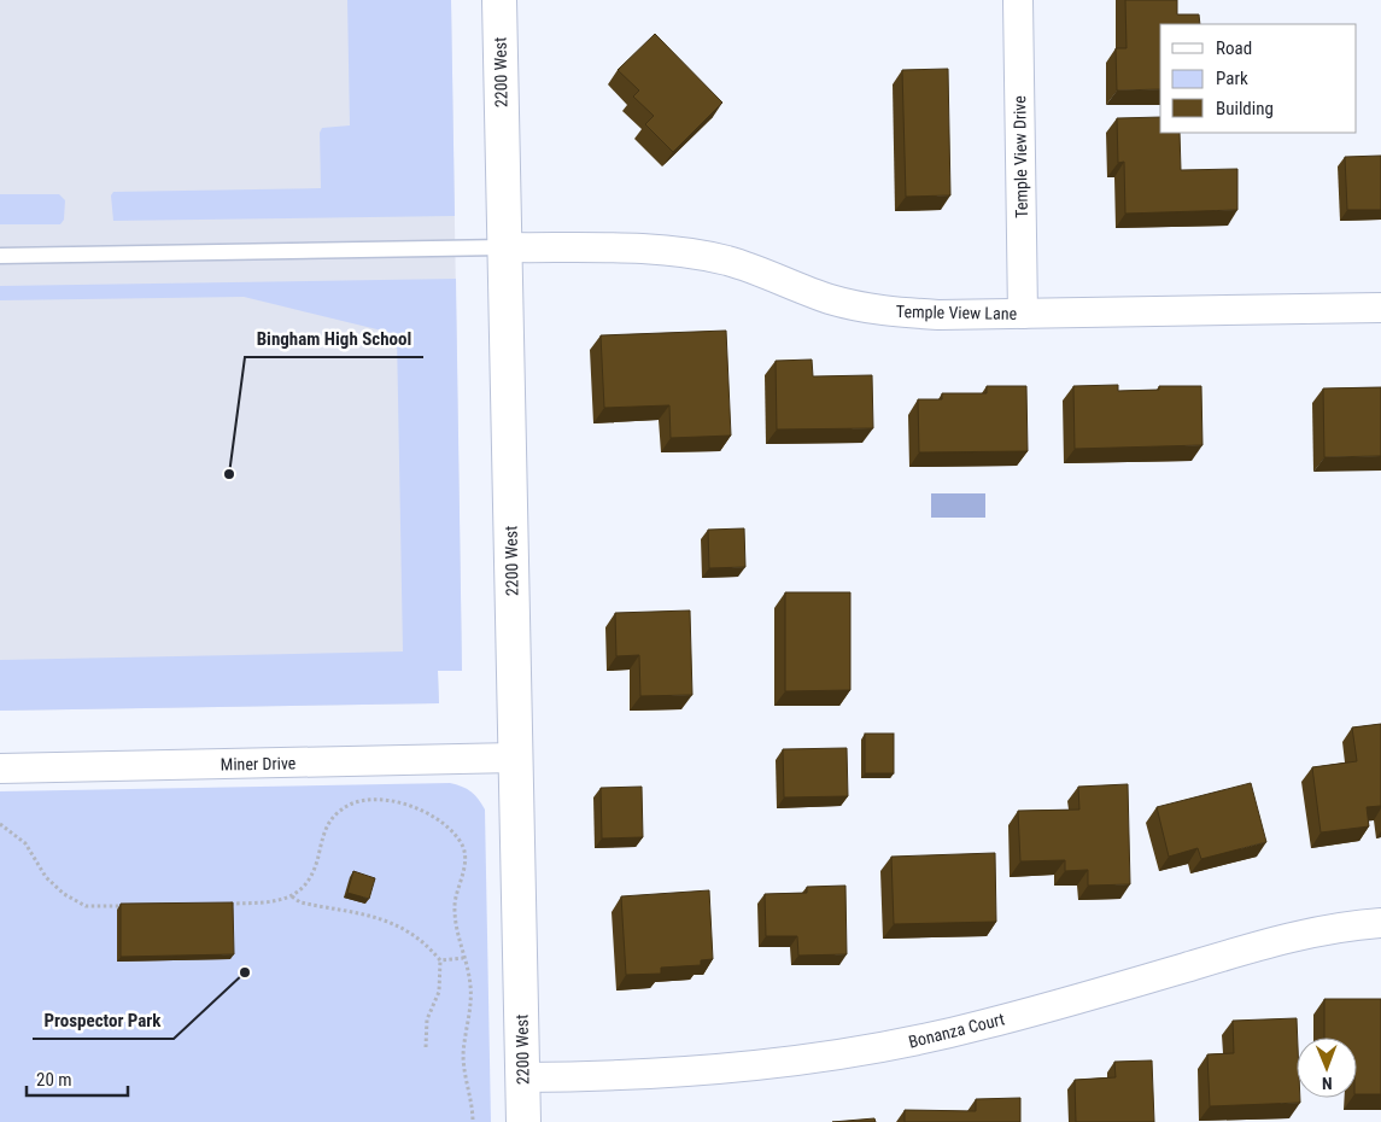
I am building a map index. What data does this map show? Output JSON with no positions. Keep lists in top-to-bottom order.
{
  "streets": {
    "street": [
      "2200 West",
      "Temple View Drive",
      "Temple View Lane",
      "Miner Drive",
      "Bonanza Court"
    ]
  },
  "crossings": [
    ["2200 West", "Temple View Lane"],
    ["2200 West", "Miner Drive"],
    ["2200 West", "Bonanza Court"],
    ["Temple View Drive", "Temple View Lane"]
  ],
  "places": ["Bingham High School", "Prospector Park"],
  "legend": ["Road", "Park", "Building"],
  "scale_bar": "20 m",
  "north": "bottom"
}
